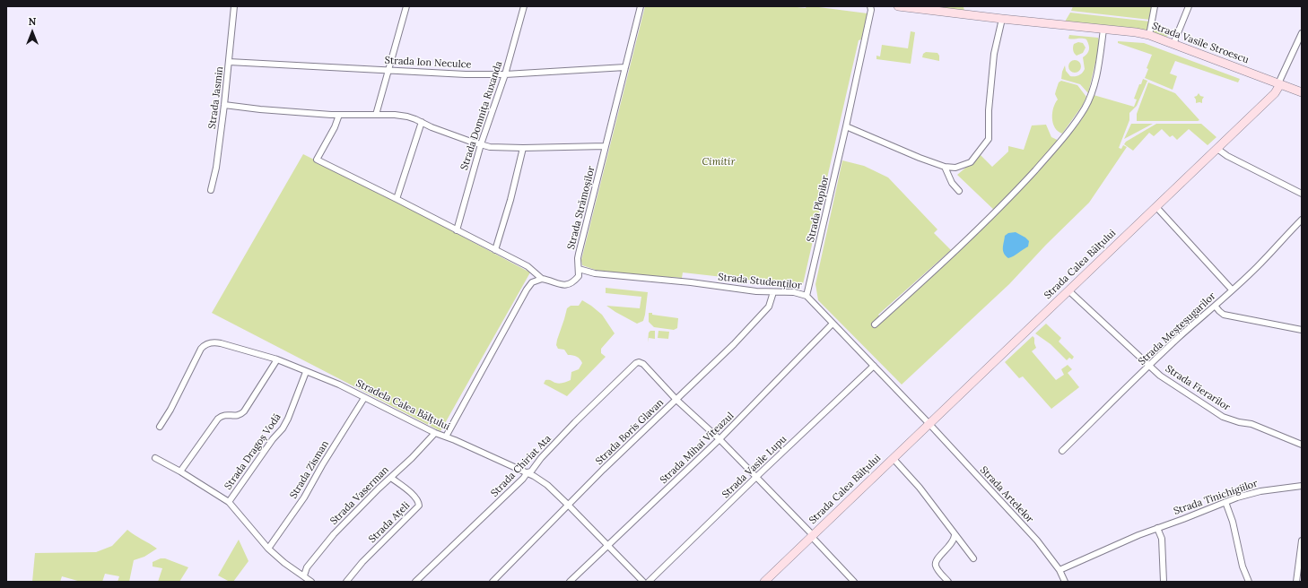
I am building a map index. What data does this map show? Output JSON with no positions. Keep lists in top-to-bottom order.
{
  "streets": {
    "main road": ["Strada Vasile Stroescu", "Strada Calea Bălțului"],
    "street": [
      "Strada Ion Neculce",
      "Strada Jasmin",
      "Strada Domnița Ruxanda",
      "Strada Strămoșilor",
      "Strada Plopilor",
      "Strada Studenților",
      "Strada Meșteșugarilor",
      "Strada Fierarilor",
      "Stradela Calea Bălțului",
      "Strada Boris Glavan",
      "Strada Mihai Viteazul",
      "Strada Dragoș Vodă",
      "Strada Chiriat Ata",
      "Strada Vasile Lupu",
      "Strada Zisman",
      "Strada Artelelor",
      "Strada Vaserman",
      "Strada Tinichigiilor",
      "Strada Ațeli"
    ]
  },
  "crossings": [
    ["Strada Vasile Stroescu", "Strada Calea Bălțului"],
    ["Strada Ion Neculce", "Strada Jasmin"],
    ["Strada Ion Neculce", "Strada Domnița Ruxanda"],
    ["Strada Ion Neculce", "Strada Strămoșilor"],
    ["Strada Strămoșilor", "Strada Studenților"],
    ["Strada Plopilor", "Strada Studenților"],
    ["Strada Calea Bălțului", "Strada Studenților"],
    ["Strada Calea Bălțului", "Strada Fierarilor"],
    ["Strada Calea Bălțului", "Strada Artelelor"],
    ["Strada Studenților", "Strada Boris Glavan"],
    ["Strada Studenților", "Strada Mihai Viteazul"],
    ["Strada Studenților", "Strada Vasile Lupu"],
    ["Strada Studenților", "Strada Artelelor"],
    ["Strada Meșteșugarilor", "Strada Fierarilor"],
    ["Stradela Calea Bălțului", "Strada Boris Glavan"],
    ["Stradela Calea Bălțului", "Strada Mihai Viteazul"],
    ["Stradela Calea Bălțului", "Strada Dragoș Vodă"],
    ["Stradela Calea Bălțului", "Strada Chiriat Ata"],
    ["Stradela Calea Bălțului", "Strada Zisman"],
    ["Stradela Calea Bălțului", "Strada Vaserman"],
    ["Strada Boris Glavan", "Strada Chiriat Ata"],
    ["Strada Artelelor", "Strada Tinichigiilor"],
    ["Strada Vaserman", "Strada Ațeli"]
  ],
  "parks": ["Cimitir"],
  "north": "top"
}
